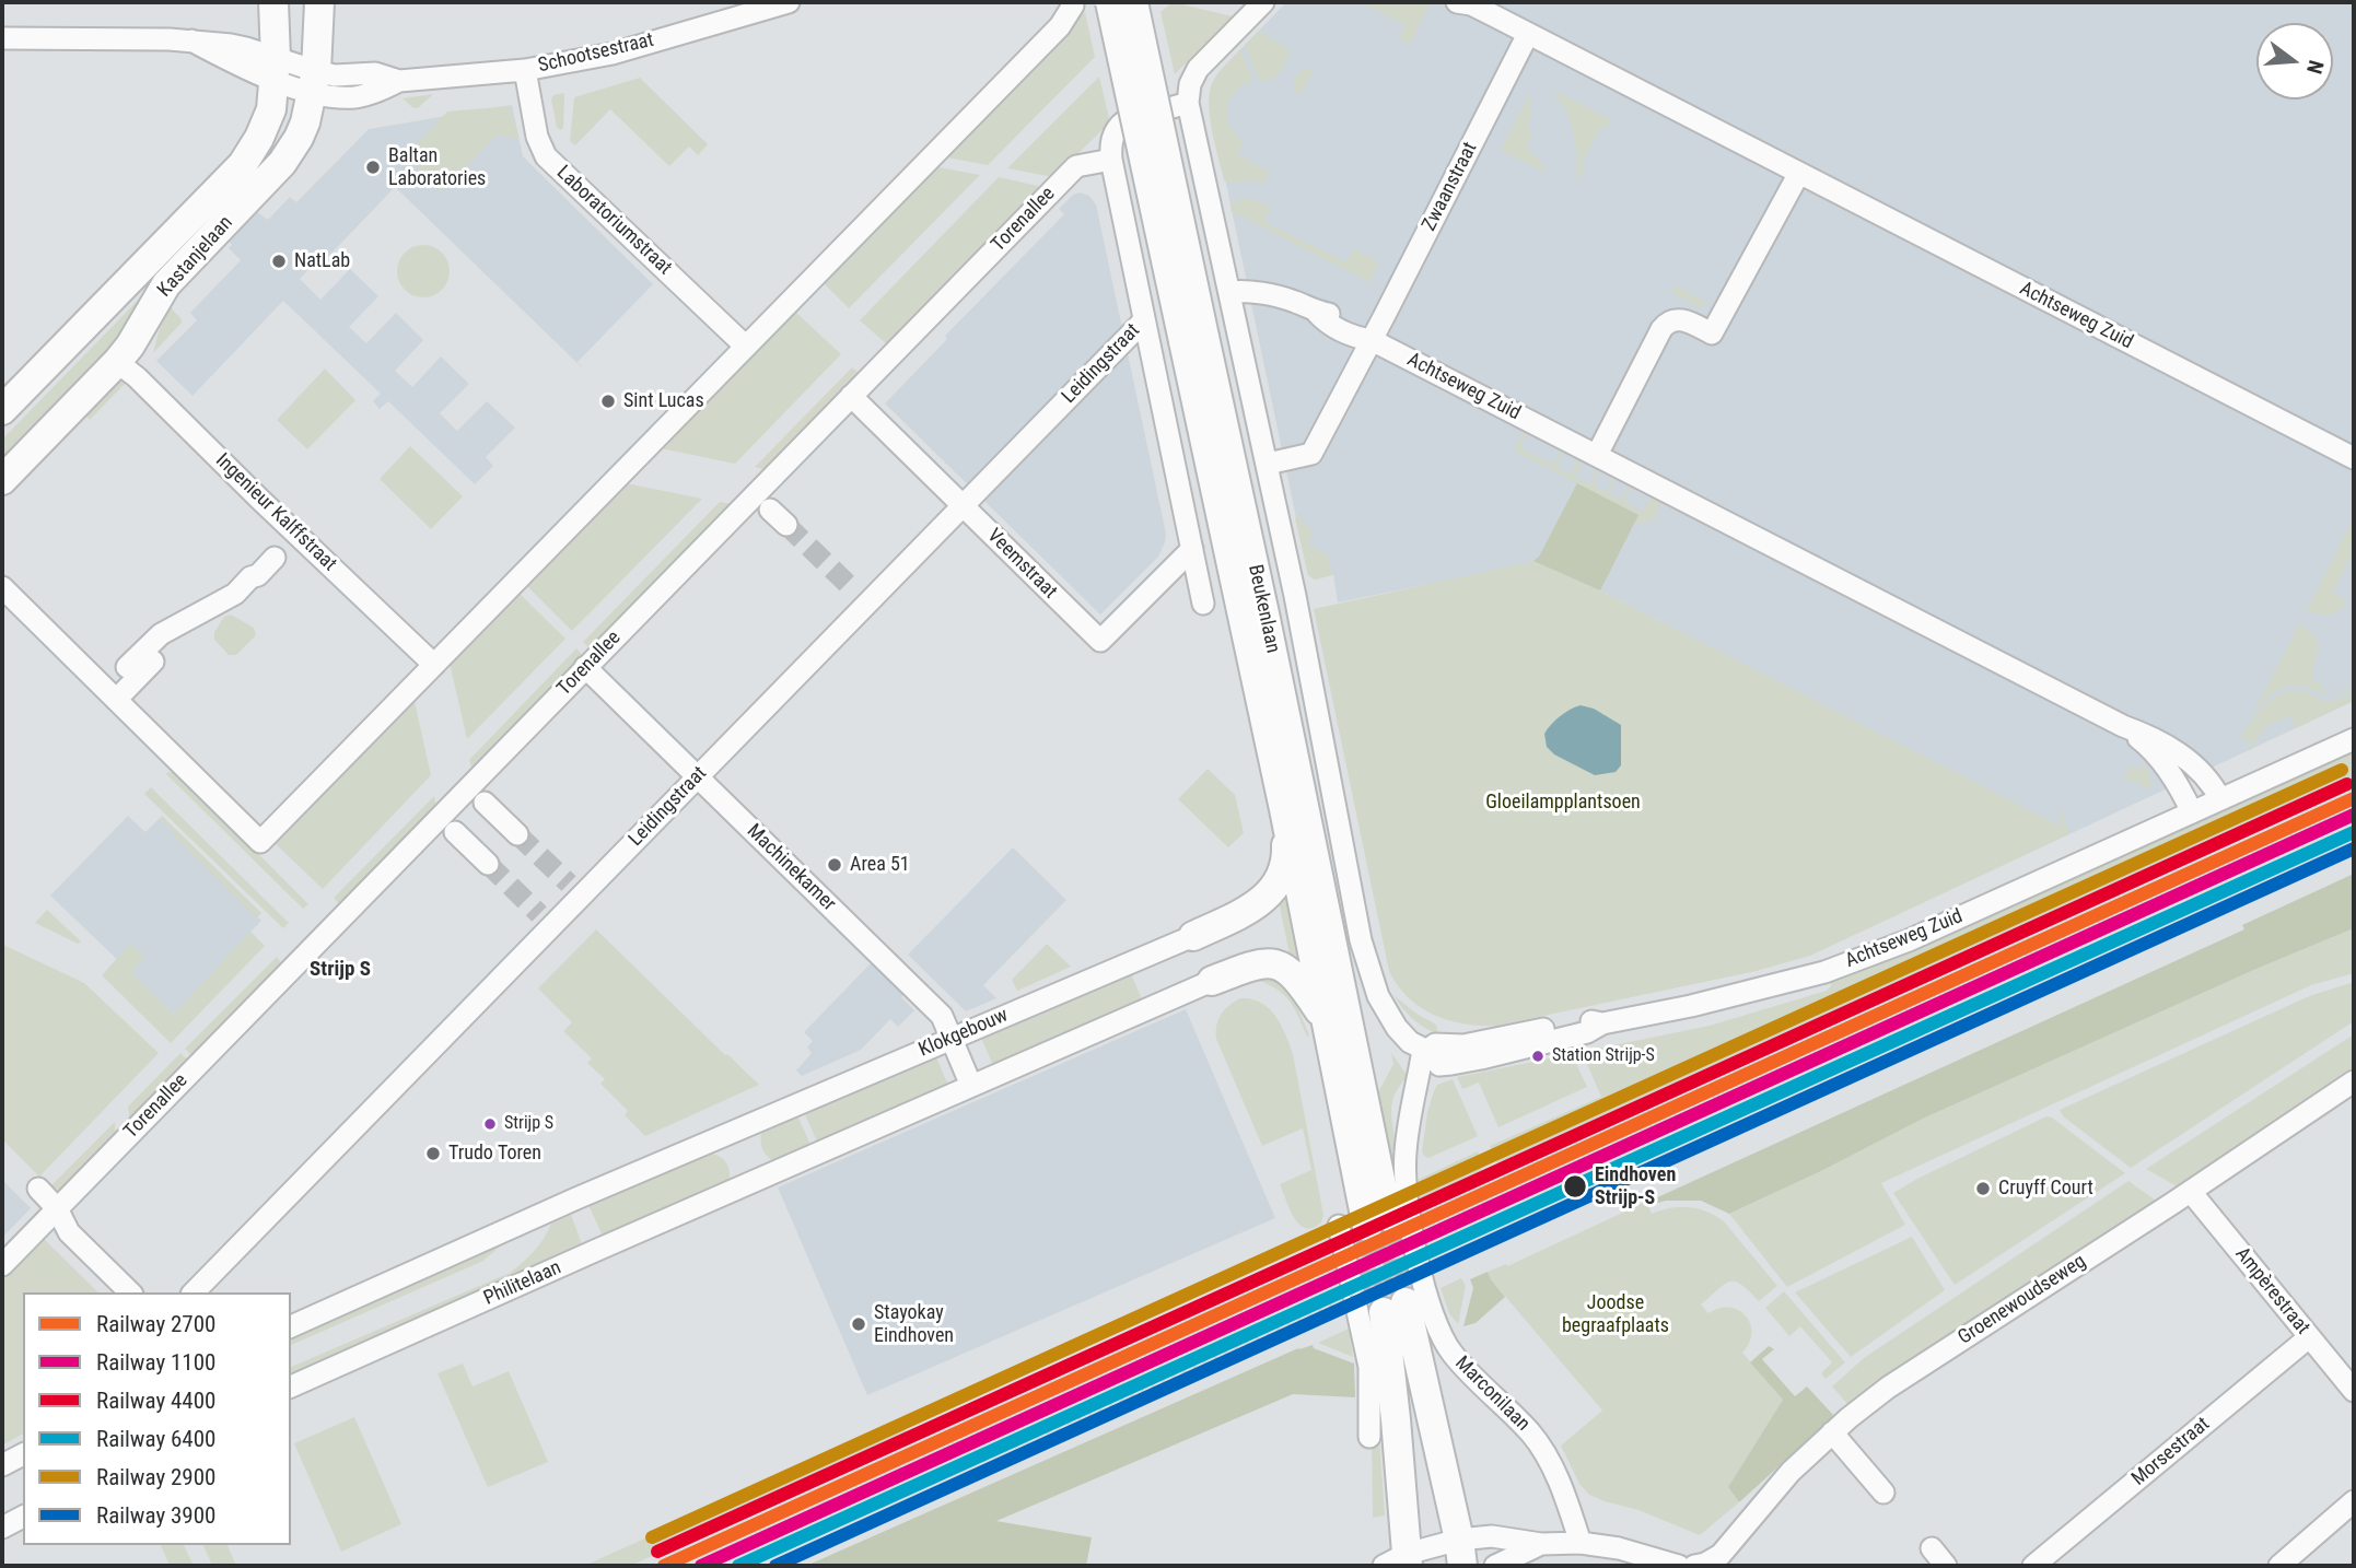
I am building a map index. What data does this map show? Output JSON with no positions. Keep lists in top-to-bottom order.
{
  "streets": {
    "main road": ["Kastanjelaan", "Beukenlaan", "Marconilaan"],
    "street": [
      "Schootsestraat",
      "Zwaanstraat",
      "Torenallee",
      "Laboratoriumstraat",
      "Achtseweg Zuid",
      "Leidingstraat",
      "Ingenieur Kalffstraat",
      "Veemstraat",
      "Machinekamer",
      "Klokgebouw",
      "Philitelaan",
      "Ampèrestraat",
      "Groenewoudseweg",
      "Morsestraat"
    ]
  },
  "crossings": [
    ["Schootsestraat", "Laboratoriumstraat"],
    ["Schootsestraat", "Kastanjelaan"],
    ["Zwaanstraat", "Achtseweg Zuid"],
    ["Torenallee", "Veemstraat"],
    ["Torenallee", "Machinekamer"],
    ["Kastanjelaan", "Ingenieur Kalffstraat"],
    ["Achtseweg Zuid", "Beukenlaan"],
    ["Leidingstraat", "Veemstraat"],
    ["Leidingstraat", "Machinekamer"],
    ["Beukenlaan", "Marconilaan"],
    ["Machinekamer", "Klokgebouw"],
    ["Machinekamer", "Philitelaan"],
    ["Ampèrestraat", "Groenewoudseweg"],
    ["Ampèrestraat", "Morsestraat"]
  ],
  "districts": ["Strijp S"],
  "parks": ["Gloeilampplantsoen", "Joodse begraafplaats"],
  "places": [
    "Baltan Laboratories",
    "NatLab",
    "Sint Lucas",
    "Area 51",
    "Station Strijp-S",
    "Strijp S",
    "Trudo Toren",
    "Eindhoven Strijp-S",
    "Cruyff Court",
    "Stayokay Eindhoven"
  ],
  "lines": [
    "rail line 2900",
    "rail line 4400",
    "rail line 2700",
    "rail line 1100",
    "rail line 6400",
    "rail line 3900"
  ],
  "legend": [
    "Railway 2700",
    "Railway 1100",
    "Railway 4400",
    "Railway 6400",
    "Railway 2900",
    "Railway 3900"
  ],
  "north": "right"
}
